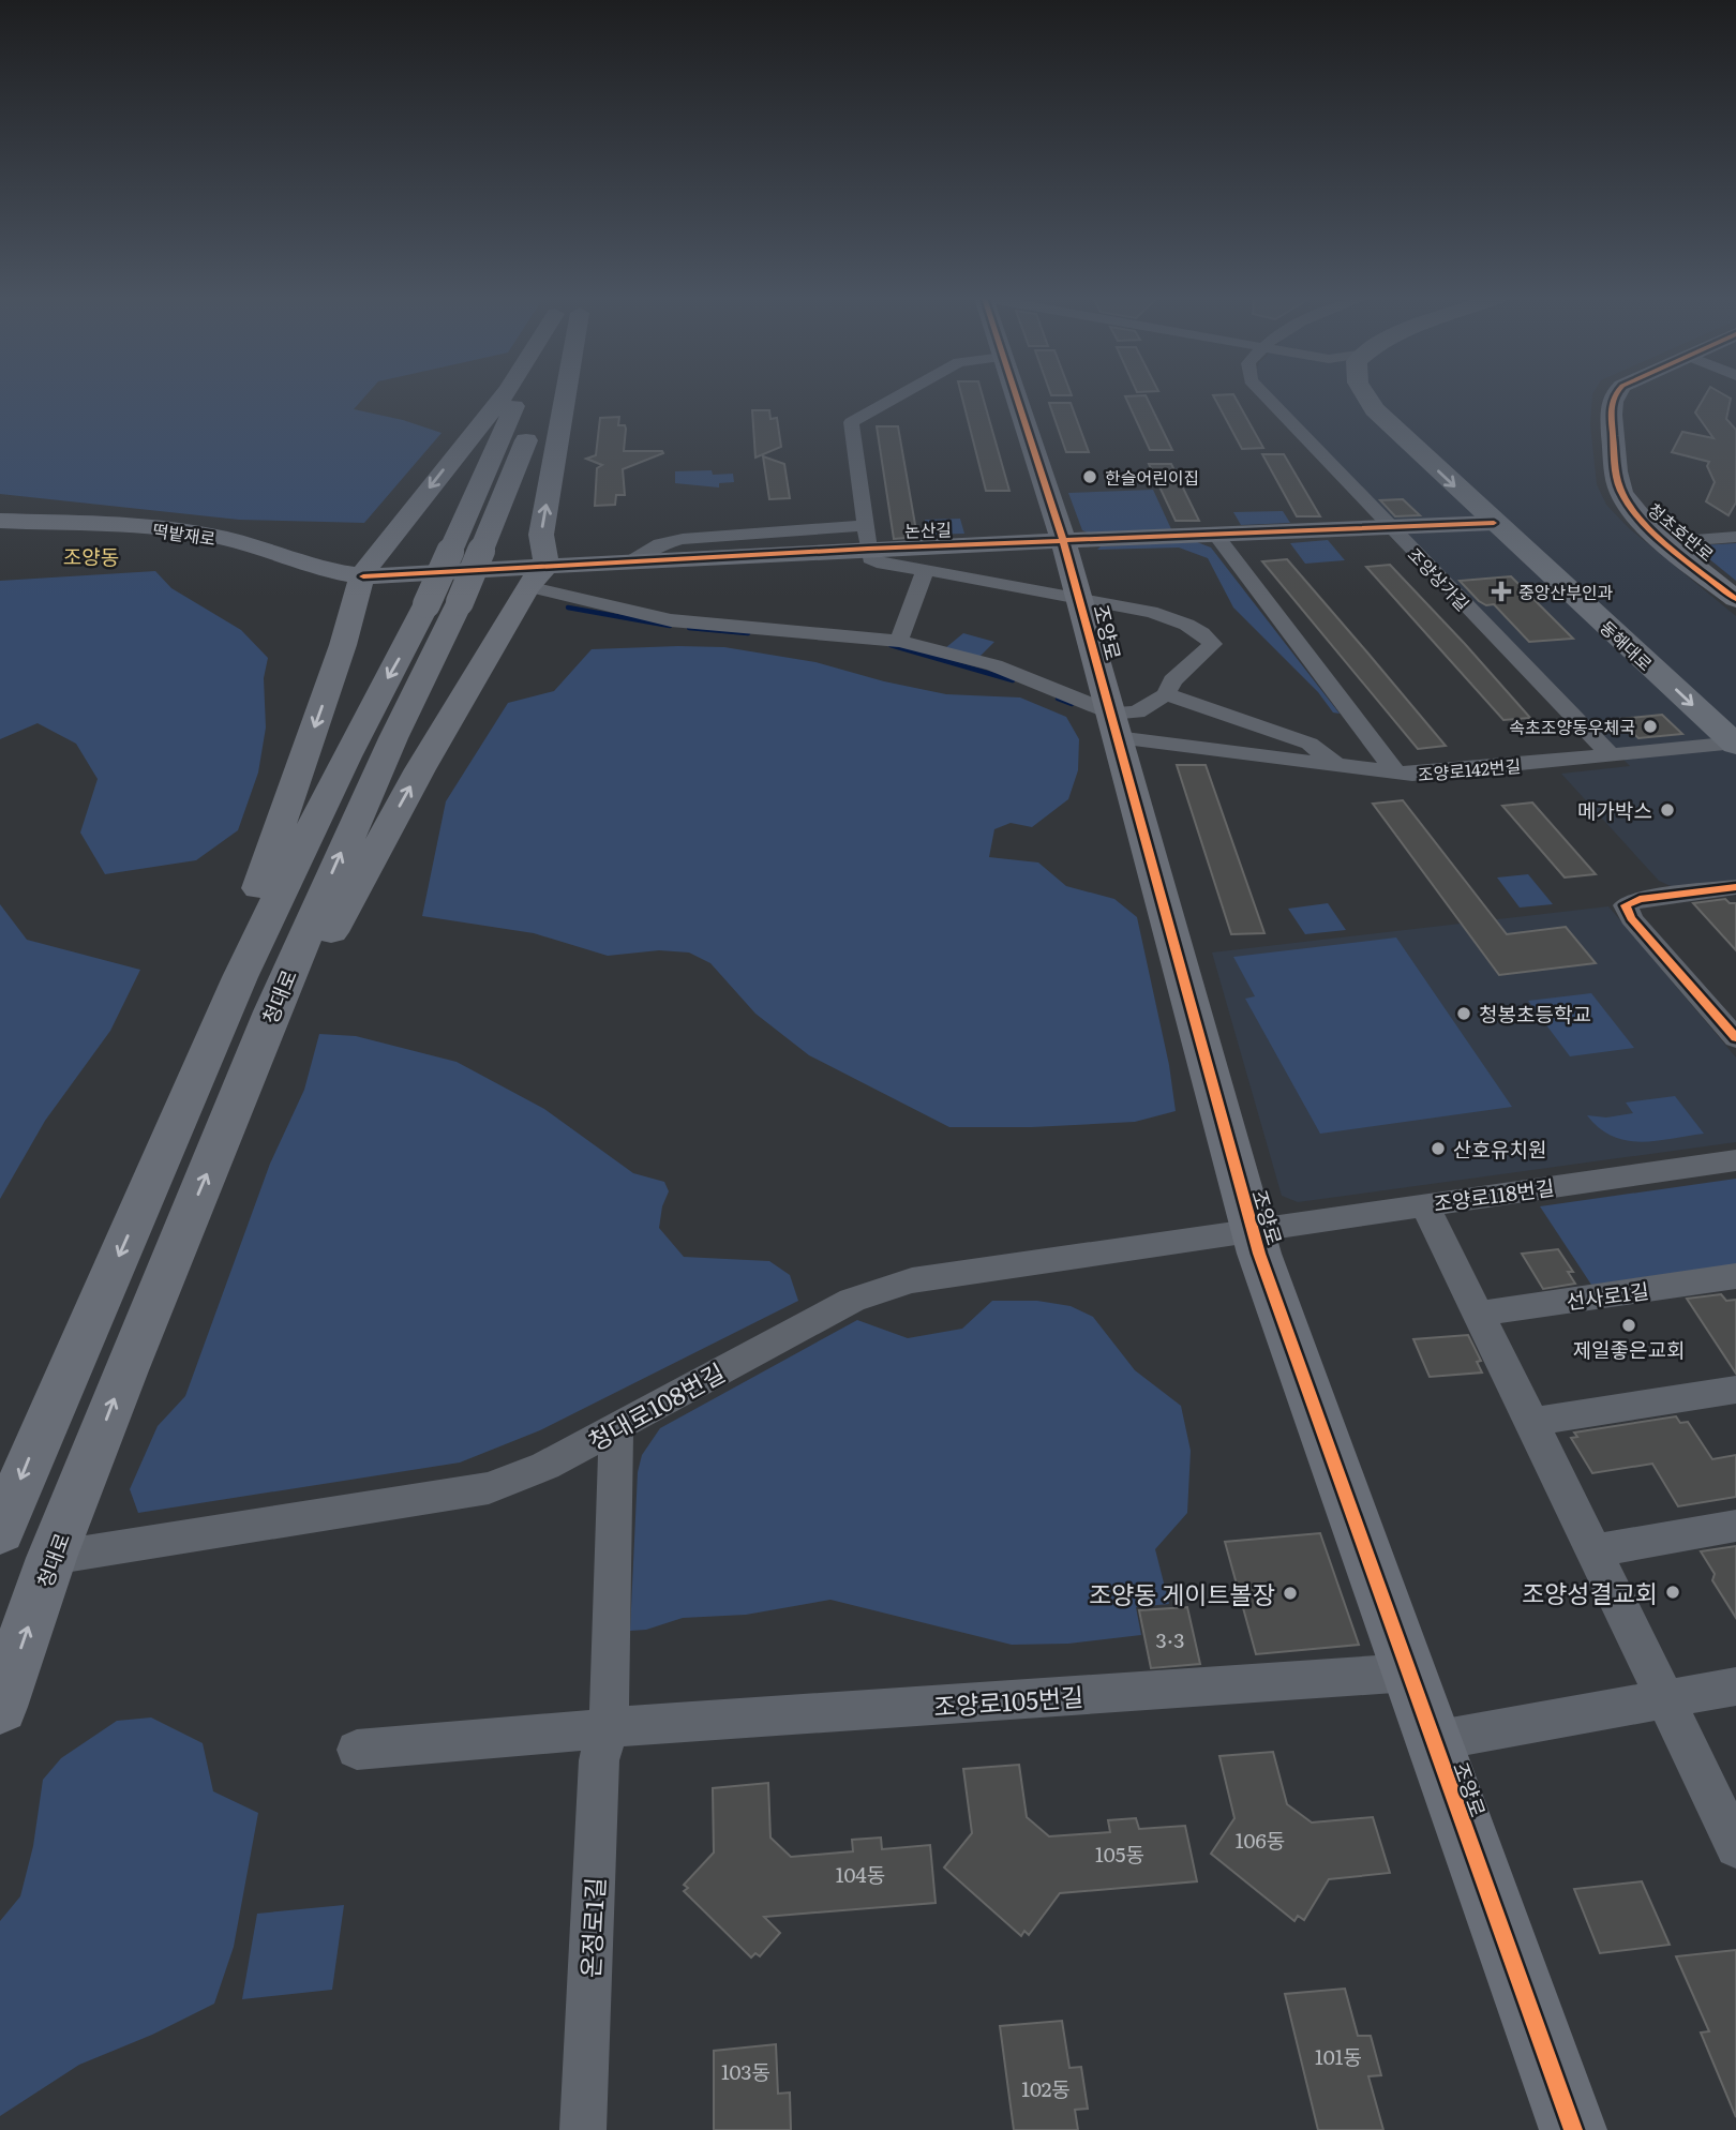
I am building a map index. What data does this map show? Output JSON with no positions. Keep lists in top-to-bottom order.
{
  "streets": {
    "main road": ["동해대로"],
    "street": [
      "논산길",
      "청초호반로",
      "떡밭재로",
      "조양상가길",
      "조양로",
      "조양로142번길",
      "청대로",
      "조양로118번길",
      "선사로1길",
      "청대로108번길",
      "조양로105번길",
      "온정로1길"
    ]
  },
  "crossings": [
    ["논산길", "떡밭재로"],
    ["논산길", "조양상가길"],
    ["논산길", "조양로"],
    ["논산길", "동해대로"],
    ["조양상가길", "조양로142번길"],
    ["조양로", "조양로142번길"],
    ["조양로", "조양로118번길"],
    ["조양로", "청대로108번길"],
    ["조양로", "조양로105번길"],
    ["동해대로", "조양로142번길"],
    ["청대로", "청대로108번길"],
    ["조양로118번길", "청대로108번길"],
    ["청대로108번길", "온정로1길"],
    ["조양로105번길", "온정로1길"]
  ],
  "districts": ["조양동"],
  "places": {
    "other": [
      "한슬어린이집",
      "속초조양동우체국",
      "메가박스",
      "청봉초등학교",
      "산호유치원",
      "제일좋은교회",
      "조양성결교회",
      "조양동 게이트볼장"
    ],
    "health": ["중앙산부인과"]
  },
  "house_numbers": [
    "3·3",
    "106동",
    "105동",
    "104동",
    "101동",
    "103동",
    "102동"
  ]
}
